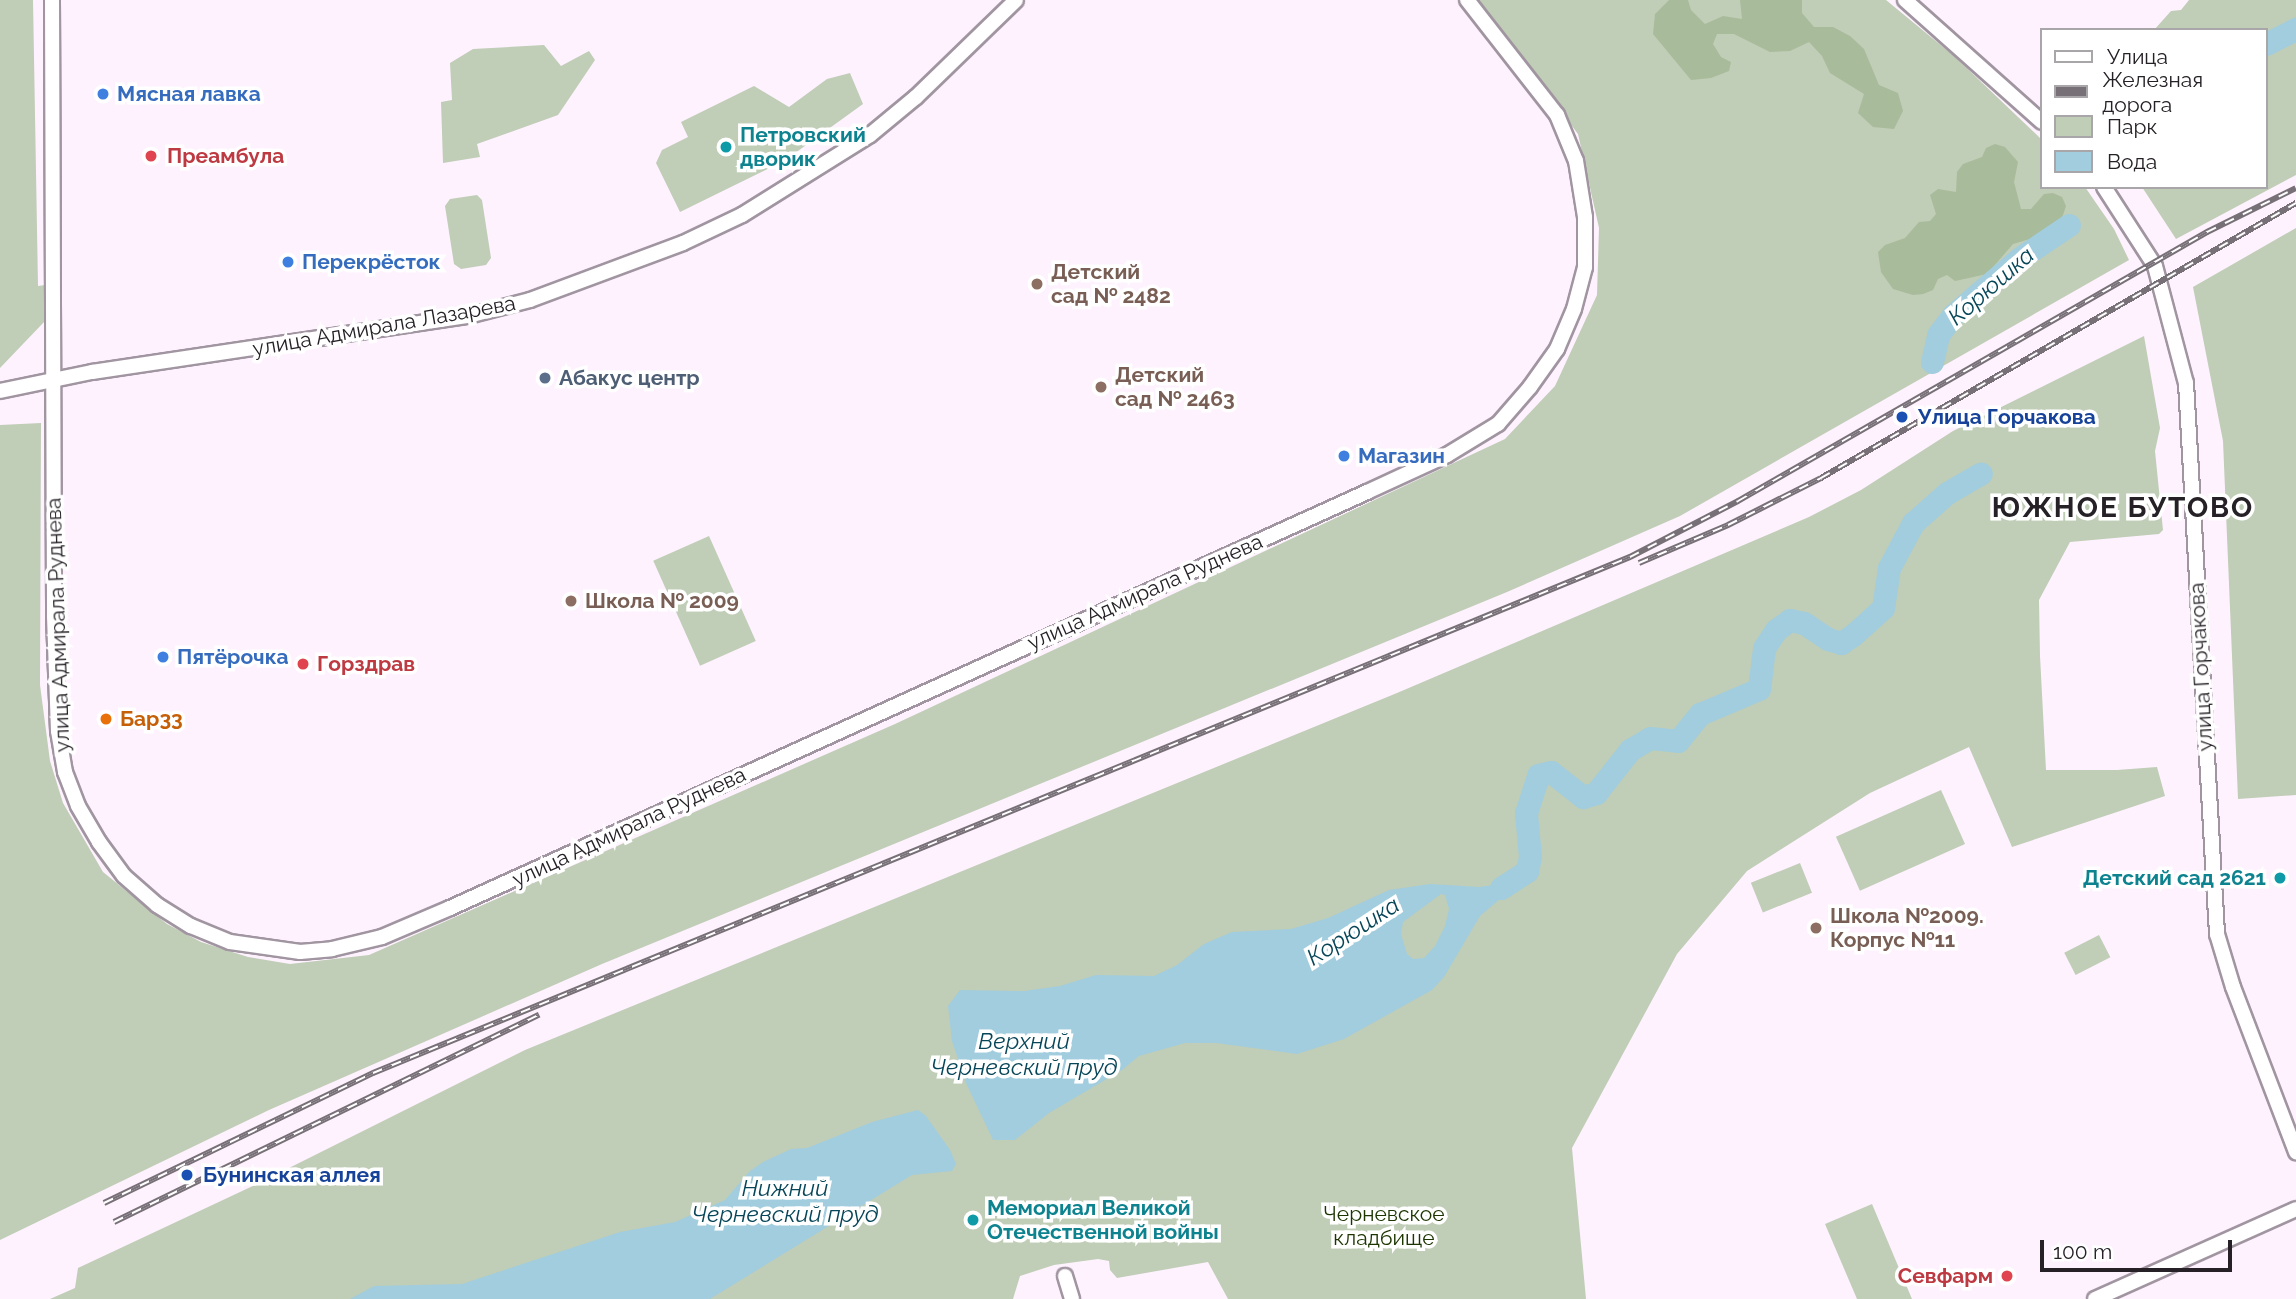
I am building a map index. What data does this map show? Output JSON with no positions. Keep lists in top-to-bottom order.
{
  "streets": {
    "street": ["улица Адмирала Лазарева", "улица Адмирала Руднева", "улица Горчакова"]
  },
  "crossings": [
    ["улица Адмирала Лазарева", "улица Адмирала Руднева"]
  ],
  "districts": ["ЮЖНОЕ БУТОВО"],
  "water": ["Корюшка", "Верхний Черневский пруд", "Нижний Черневский пруд"],
  "parks": ["Черневское кладбище"],
  "places": [
    "Мясная лавка",
    "Петровский дворик",
    "Преамбула",
    "Перекрёсток",
    "Детский сад № 2482",
    "Абакус центр",
    "Детский сад № 2463",
    "Улица Горчакова",
    "Магазин",
    "Школа № 2009",
    "Пятёрочка",
    "Горздрав",
    "Бар33",
    "Детский сад 2621",
    "Школа №2009. Корпус №11",
    "Бунинская аллея",
    "Мемориал Великой Отечественной войны",
    "Севфарм"
  ],
  "legend": [
    "Улица",
    "Железная дорога",
    "Парк",
    "Вода"
  ],
  "scale_bar": "100 m"
}
